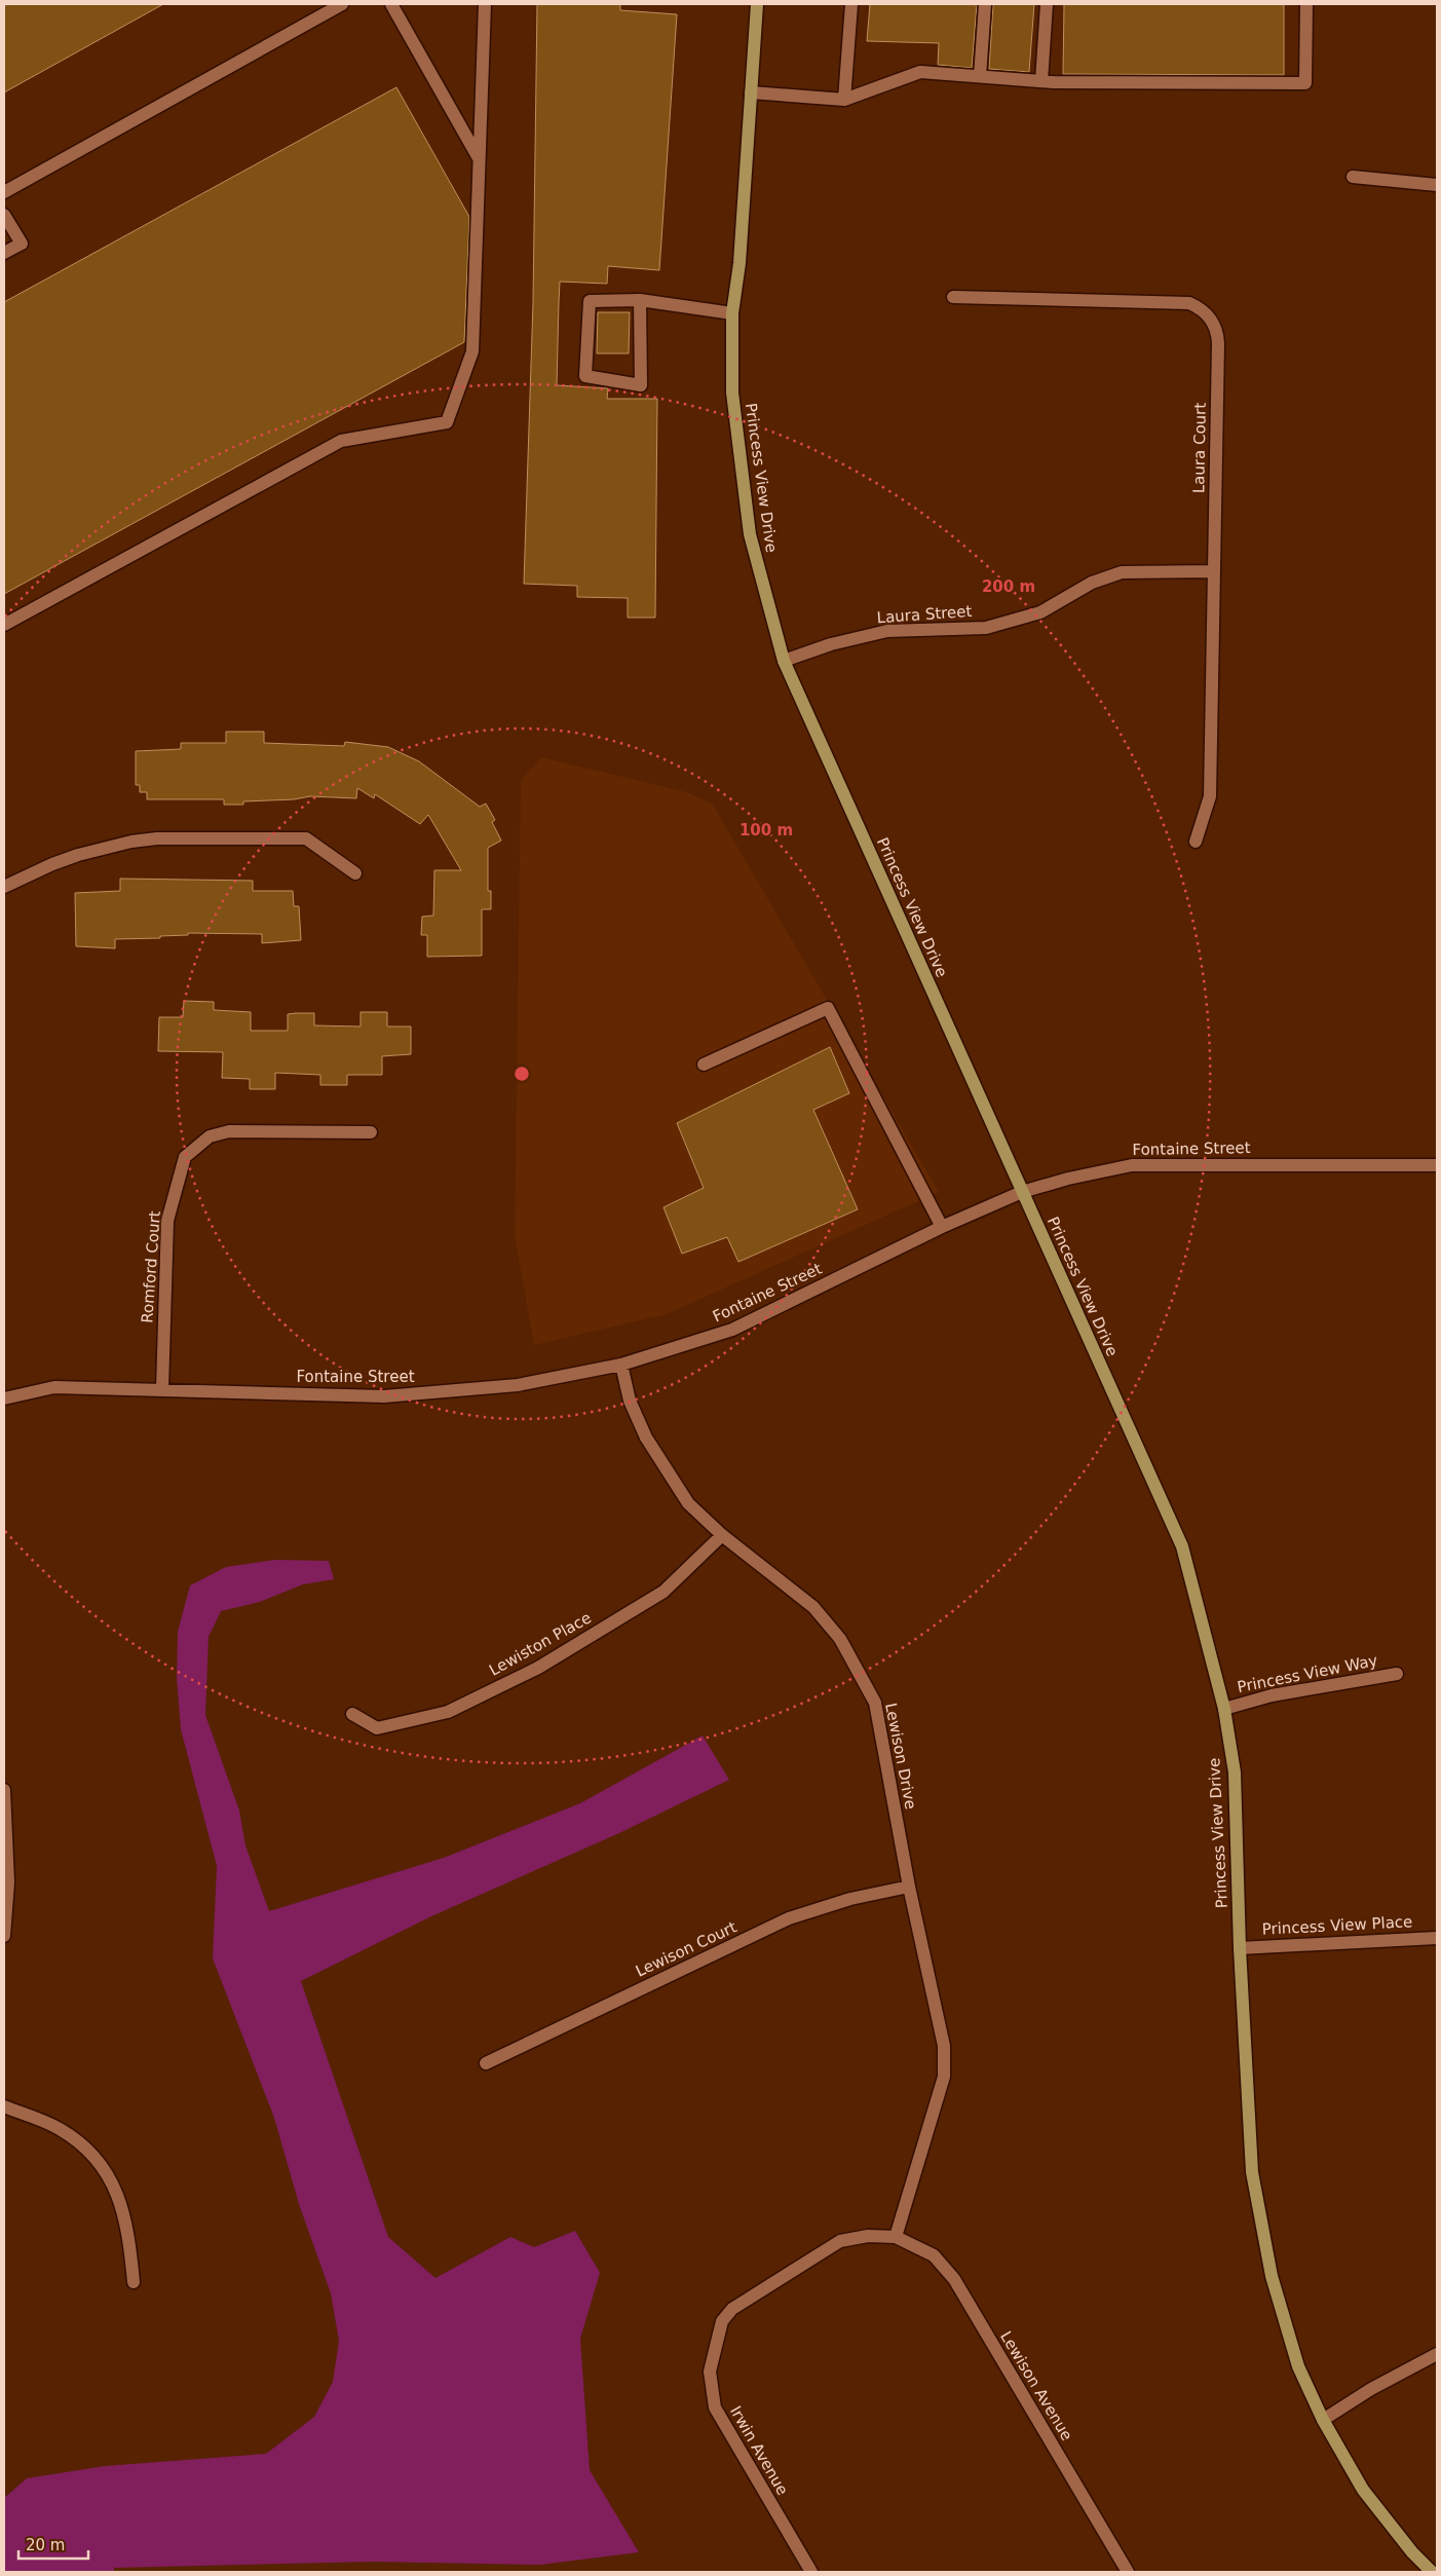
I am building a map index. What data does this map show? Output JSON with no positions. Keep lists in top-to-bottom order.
{
  "streets": {
    "main road": ["Princess View Drive"],
    "street": [
      "Laura Court",
      "Laura Street",
      "Fontaine Street",
      "Romford Court",
      "Lewiston Place",
      "Princess View Way",
      "Lewison Drive",
      "Princess View Place",
      "Lewison Court",
      "Lewison Avenue",
      "Irwin Avenue"
    ]
  },
  "crossings": [
    ["Laura Court", "Laura Street"],
    ["Princess View Drive", "Laura Street"],
    ["Princess View Drive", "Fontaine Street"],
    ["Princess View Drive", "Princess View Way"],
    ["Princess View Drive", "Princess View Place"],
    ["Fontaine Street", "Romford Court"],
    ["Fontaine Street", "Lewison Drive"],
    ["Lewiston Place", "Lewison Drive"],
    ["Lewison Drive", "Lewison Court"],
    ["Lewison Drive", "Lewison Avenue"],
    ["Lewison Drive", "Irwin Avenue"],
    ["Lewison Avenue", "Irwin Avenue"]
  ],
  "scale_bar": "20 m",
  "rings": ["200 m", "100 m"]
}
